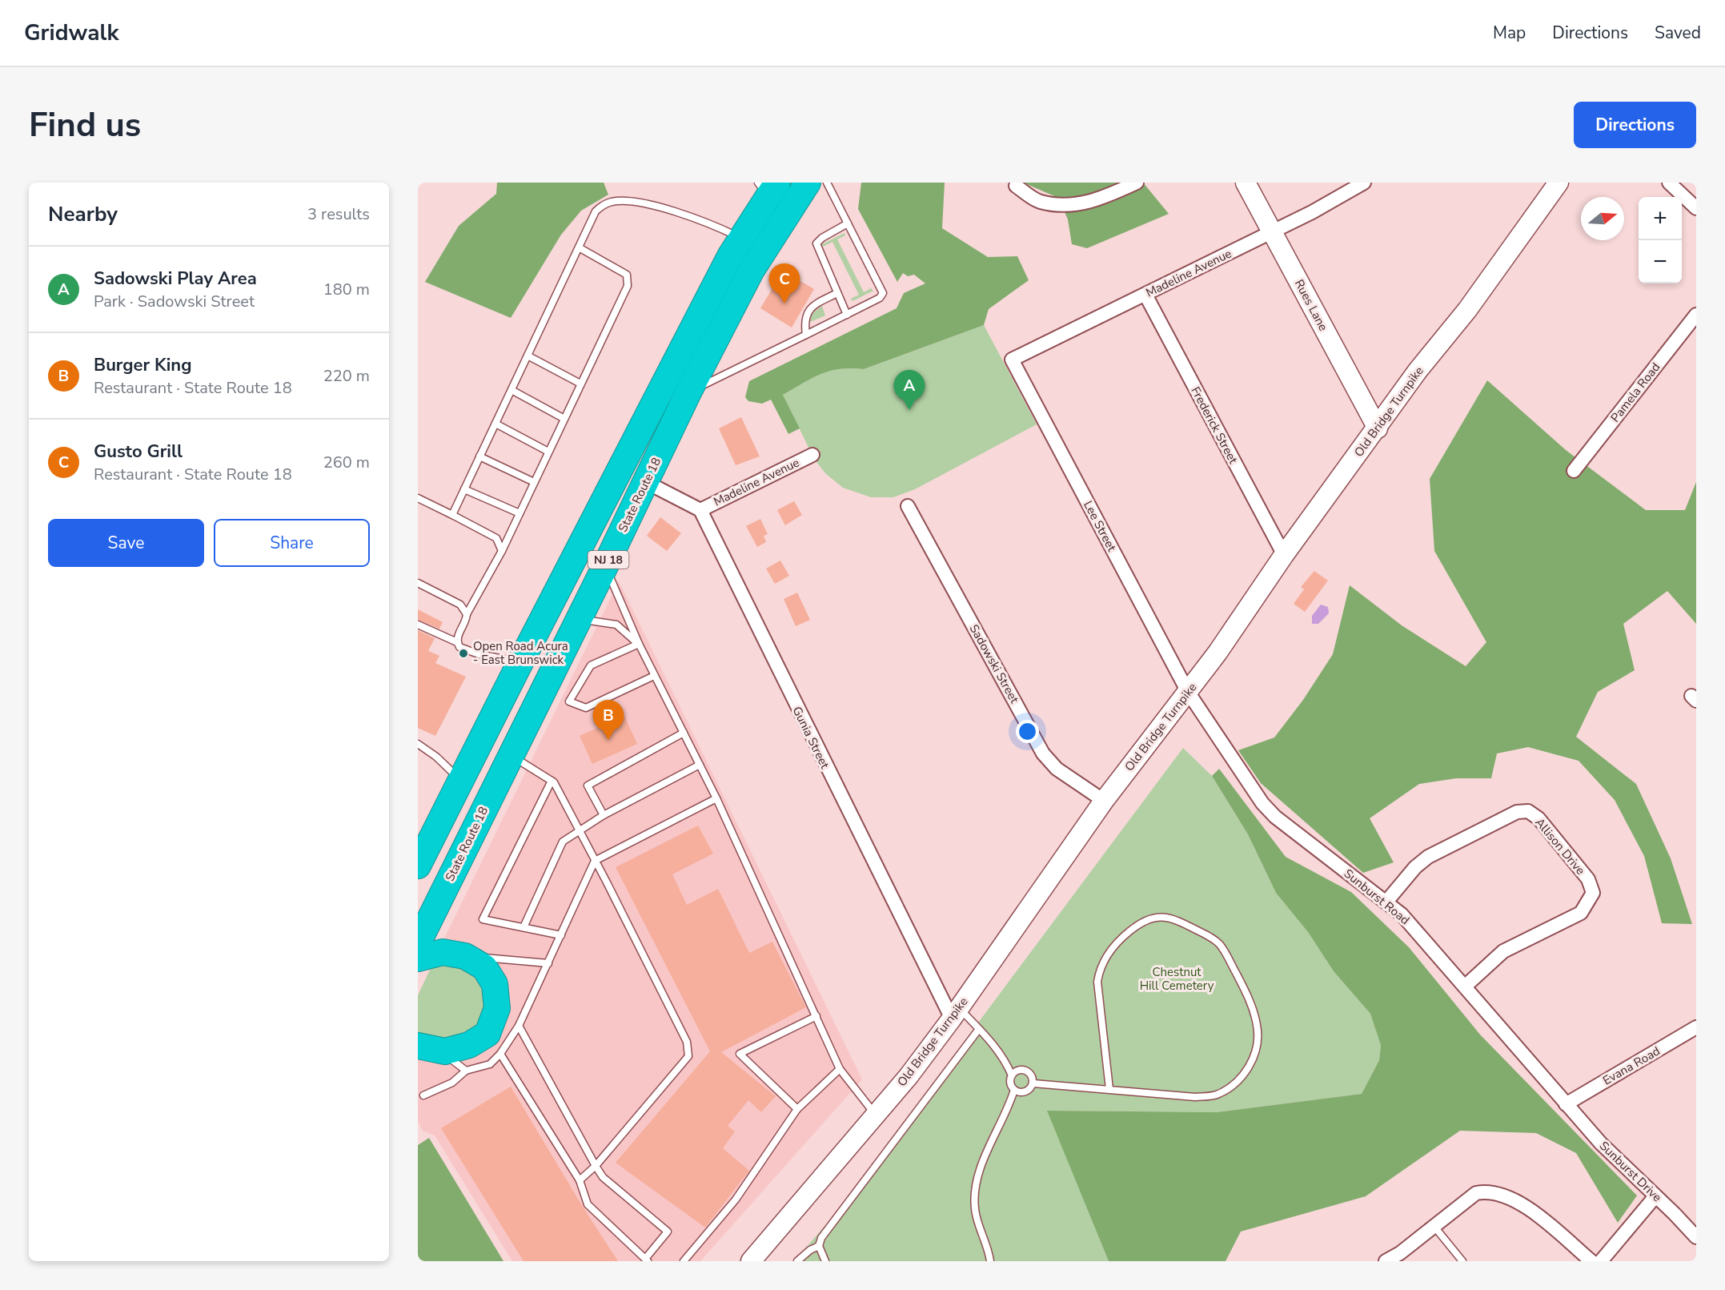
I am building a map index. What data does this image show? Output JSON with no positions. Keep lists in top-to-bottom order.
{
  "streets": {
    "highway": ["State Route 18", "NJ 18"],
    "street": [
      "Madeline Avenue",
      "Rues Lane",
      "Pamela Road",
      "Old Bridge Turnpike",
      "Frederick Street",
      "Lee Street",
      "Sadowski Street",
      "Gunia Street",
      "Allison Drive",
      "Sunburst Road",
      "Evana Road",
      "Sunburst Drive"
    ]
  },
  "crossings": [
    ["Madeline Avenue", "Rues Lane"],
    ["Madeline Avenue", "Frederick Street"],
    ["Madeline Avenue", "Lee Street"],
    ["Madeline Avenue", "Gunia Street"],
    ["Rues Lane", "Old Bridge Turnpike"],
    ["Old Bridge Turnpike", "Frederick Street"],
    ["Old Bridge Turnpike", "Lee Street"],
    ["Old Bridge Turnpike", "Sadowski Street"],
    ["Old Bridge Turnpike", "Gunia Street"],
    ["Old Bridge Turnpike", "Sunburst Road"],
    ["Lee Street", "Sunburst Road"],
    ["Allison Drive", "Sunburst Road"],
    ["Sunburst Road", "Evana Road"],
    ["Sunburst Road", "Sunburst Drive"],
    ["Evana Road", "Sunburst Drive"]
  ],
  "parks": ["Chestnut Hill Cemetery"],
  "places": ["Open Road Acura - East Brunswick"],
  "north": "right",
  "page": {
    "header": "Gridwalk",
    "nav": ["Map", "Directions", "Saved"],
    "buttons": [
      "Directions",
      ["Save", "Share"]
    ],
    "title": "Find us",
    "heading": ["Nearby", "3 results"],
    "map_buttons": ["+", "−"],
    "list": [
      {
        "mark": "A",
        "name": "Sadowski Play Area",
        "note": "Park · Sadowski Street",
        "value": "180 m"
      },
      {
        "mark": "B",
        "name": "Burger King",
        "note": "Restaurant · State Route 18",
        "value": "220 m"
      },
      {
        "mark": "C",
        "name": "Gusto Grill",
        "note": "Restaurant · State Route 18",
        "value": "260 m"
      }
    ],
    "pins": ["C", "A", "B"]
  }
}
